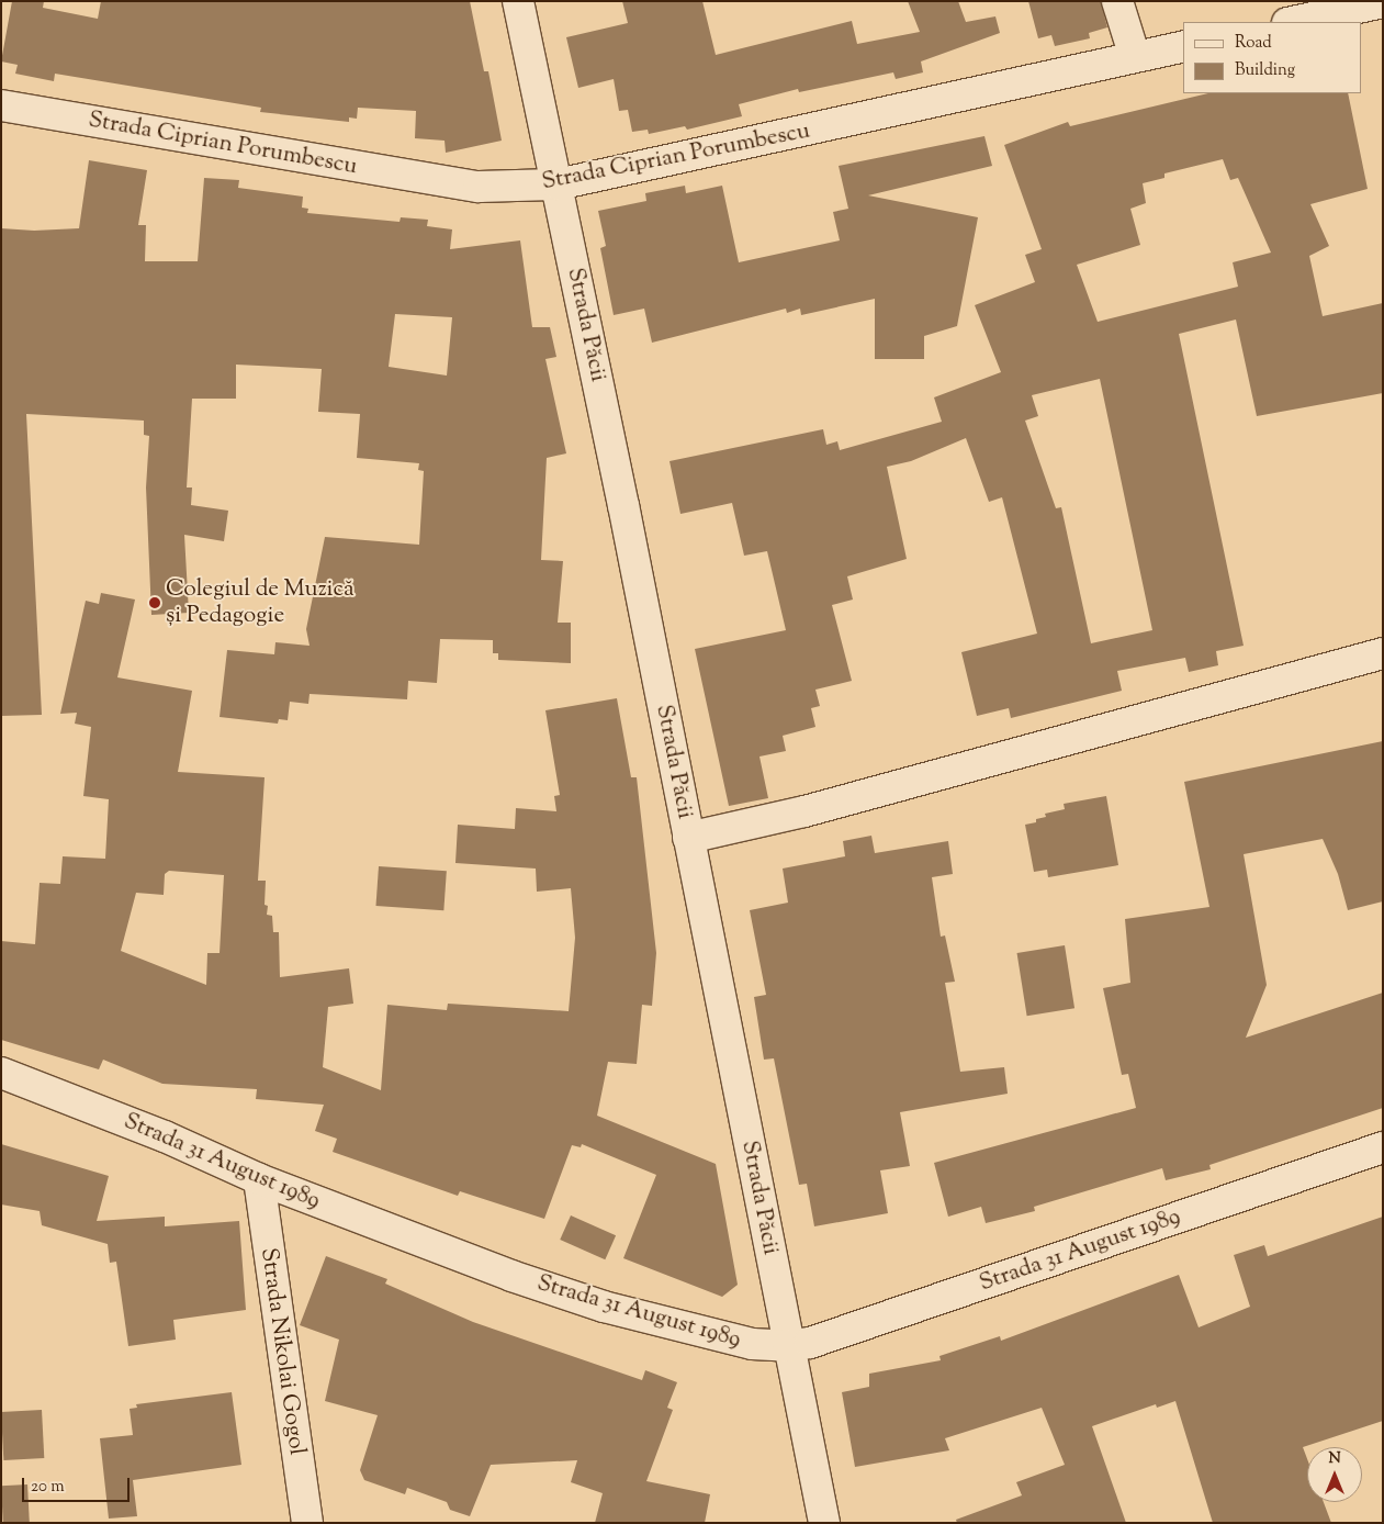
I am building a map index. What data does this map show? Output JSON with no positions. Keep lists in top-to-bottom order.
{
  "streets": {
    "street": [
      "Strada Ciprian Porumbescu",
      "Strada Păcii",
      "Strada 31 August 1989",
      "Strada Nikolai Gogol"
    ]
  },
  "crossings": [
    ["Strada Ciprian Porumbescu", "Strada Păcii"],
    ["Strada Păcii", "Strada 31 August 1989"],
    ["Strada 31 August 1989", "Strada Nikolai Gogol"]
  ],
  "places": ["Colegiul de Muzică şi Pedagogie"],
  "legend": ["Road", "Building"],
  "scale_bar": "20 m",
  "north": "top"
}
